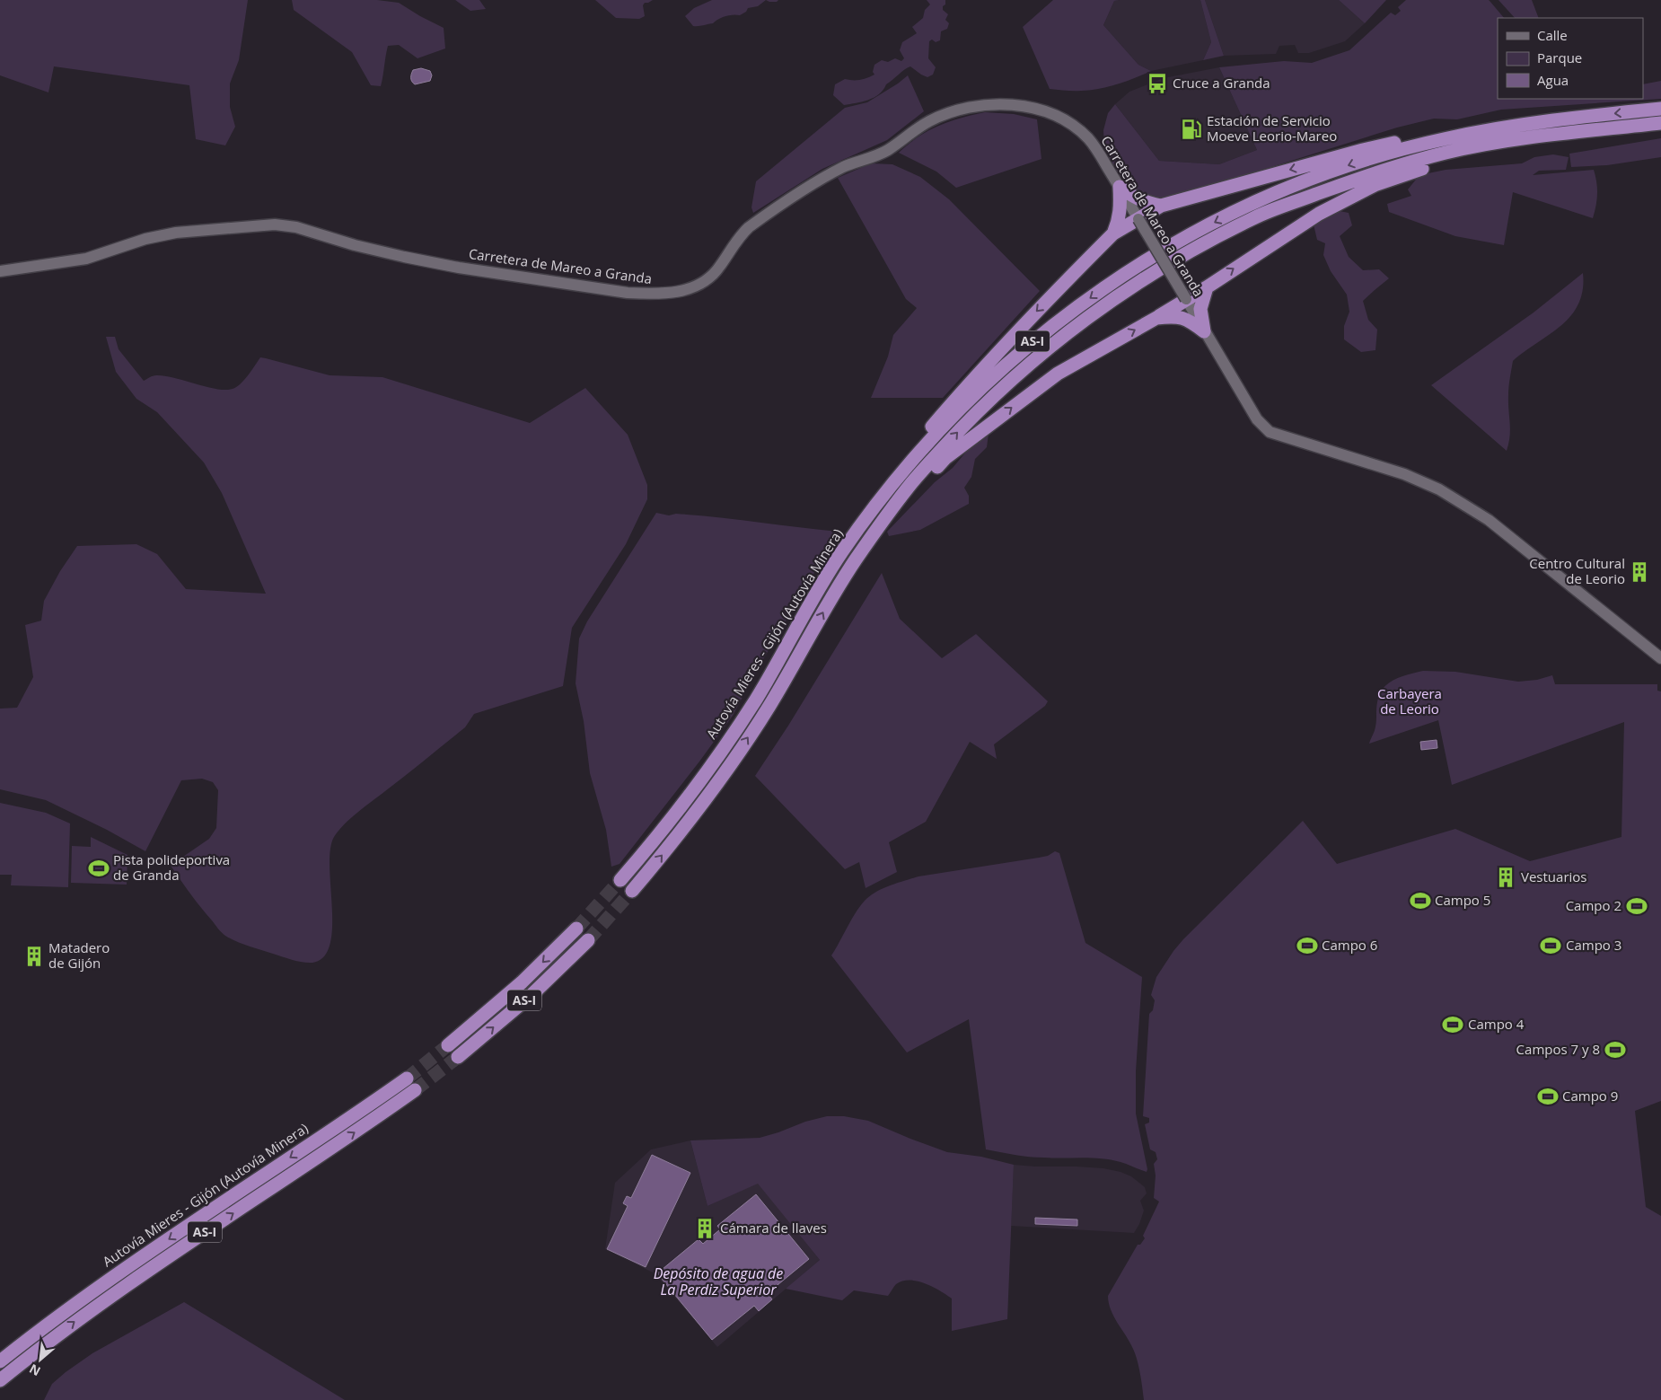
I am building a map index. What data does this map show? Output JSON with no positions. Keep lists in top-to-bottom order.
{
  "streets": {
    "highway": ["AS-I", "Autovía Mieres - Gijón (Autovía Minera)"],
    "street": ["Carretera de Mareo a Granda"]
  },
  "water": ["Depósito de agua de La Perdiz Superior"],
  "parks": ["Carbayera de Leorio"],
  "places": {
    "bus stop": ["Cruce a Granda"],
    "fuel station": ["Estación de Servicio Moeve Leorio-Mareo"],
    "building": [
      "Centro Cultural de Leorio",
      "Vestuarios",
      "Matadero de Gijón",
      "Cámara de llaves"
    ],
    "sports": [
      "Pista polideportiva de Granda",
      "Campo 5",
      "Campo 2",
      "Campo 6",
      "Campo 3",
      "Campo 4",
      "Campos 7 y 8",
      "Campo 9"
    ]
  },
  "legend": ["Calle", "Parque", "Agua"],
  "north": "bottom left"
}
